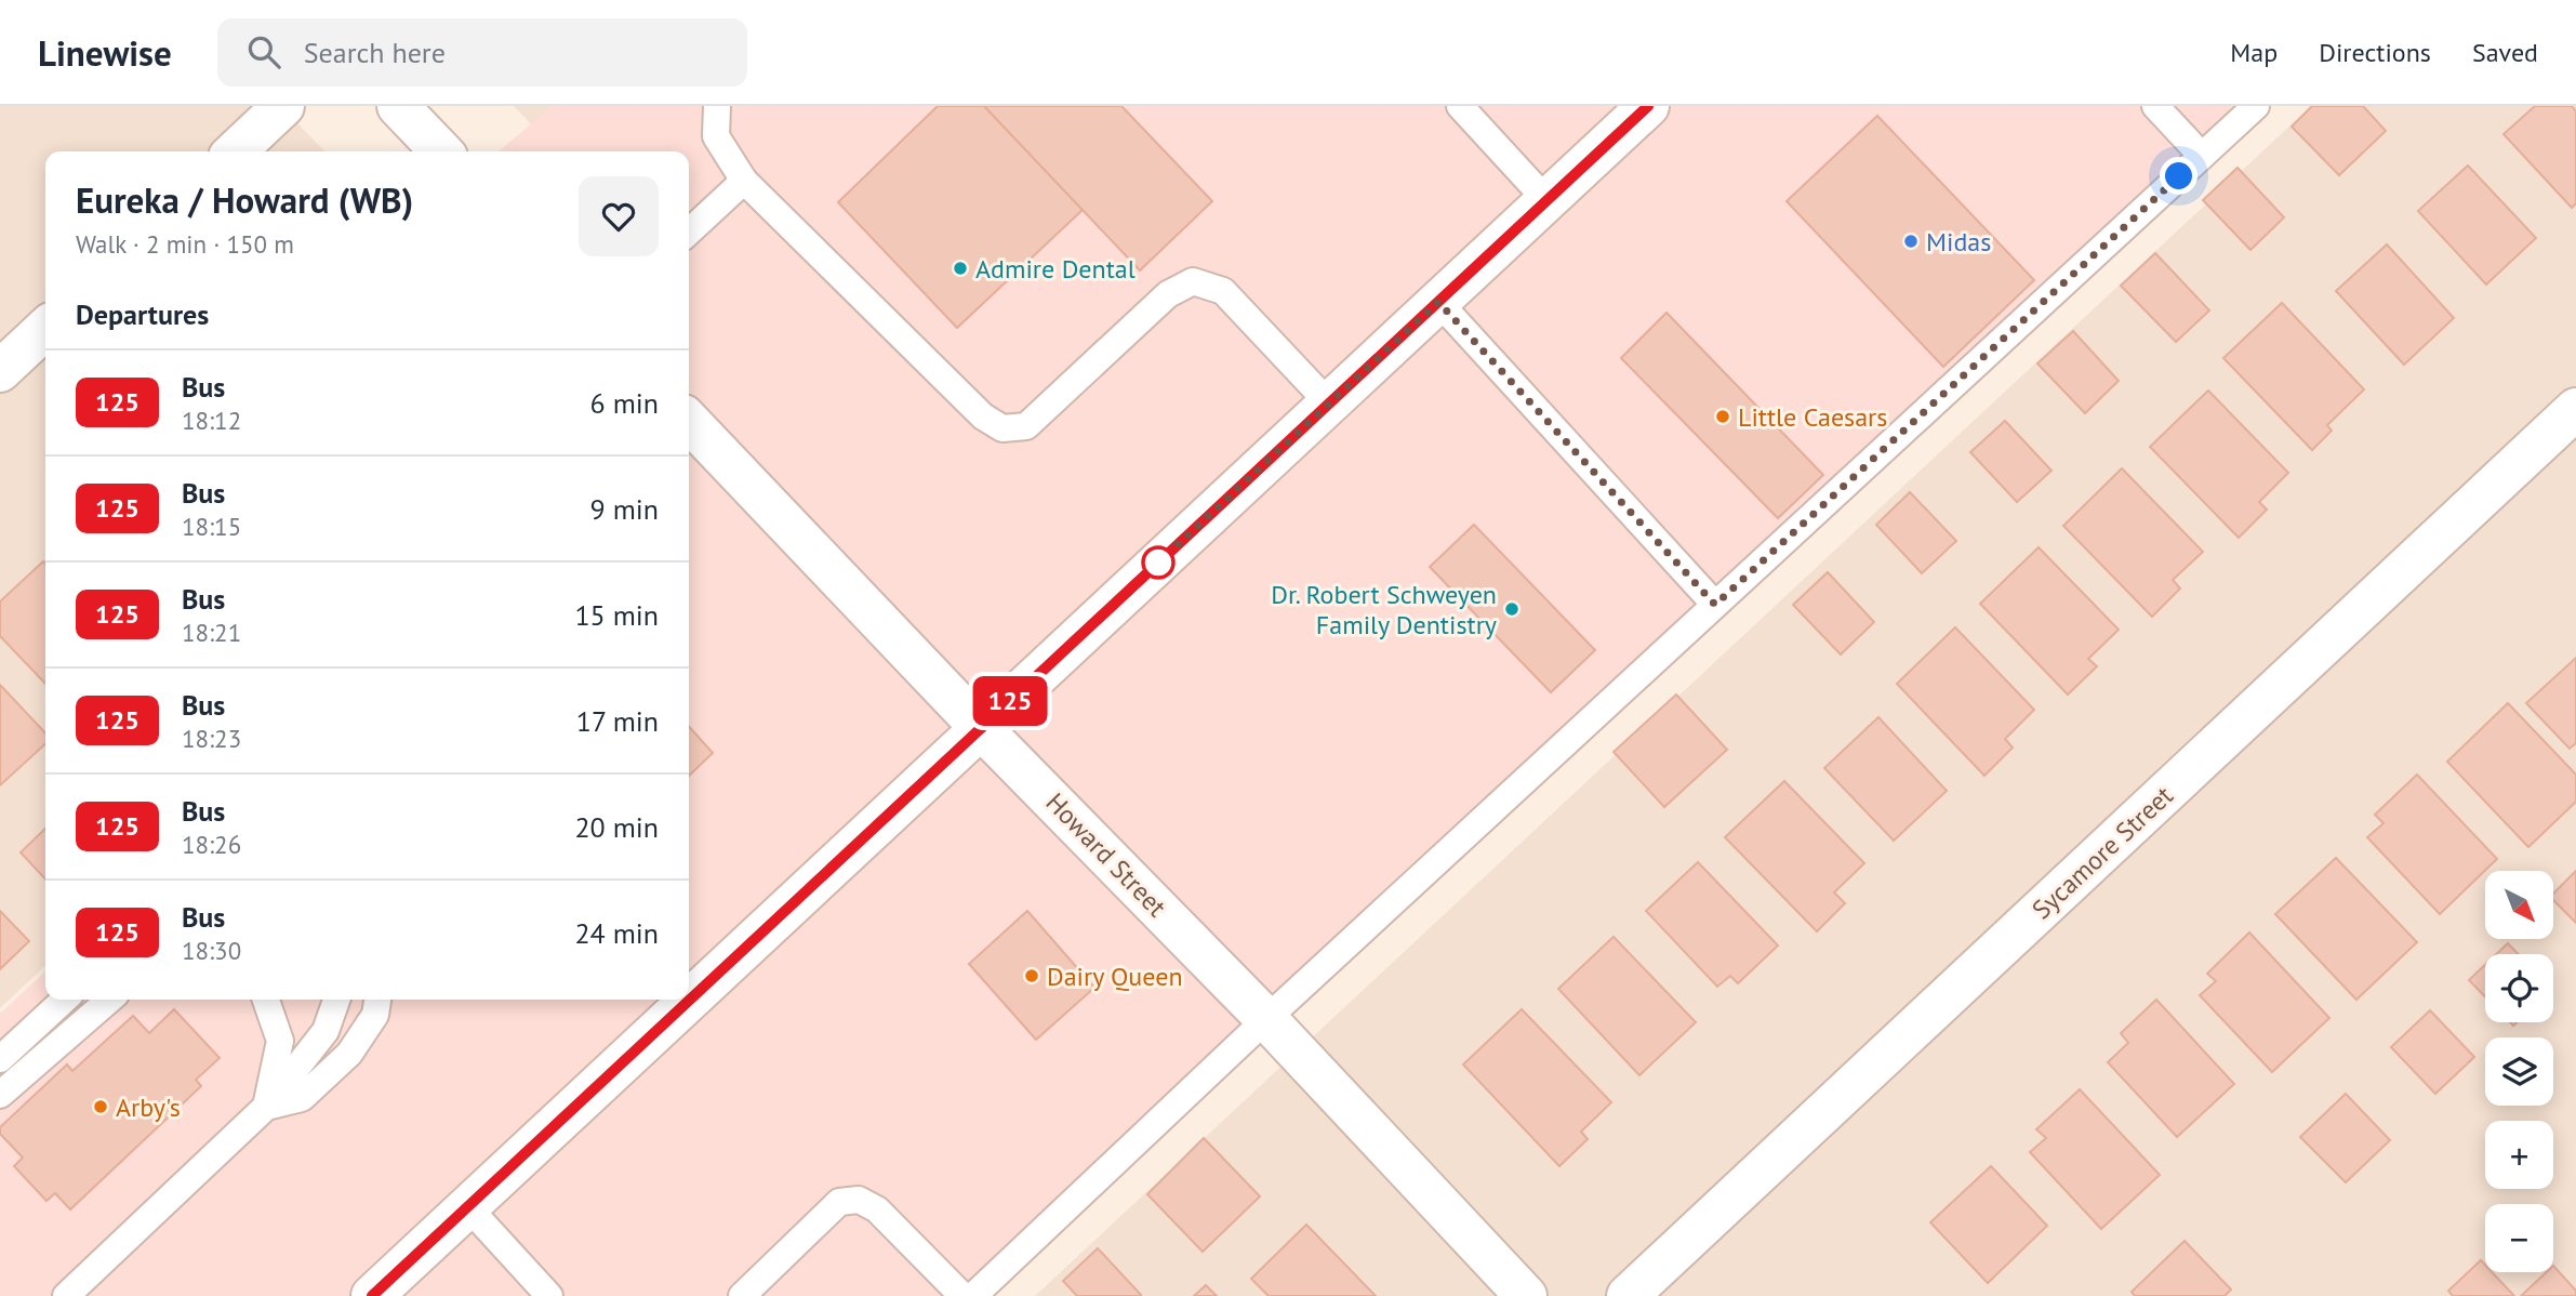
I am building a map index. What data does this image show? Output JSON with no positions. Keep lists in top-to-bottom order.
{
  "streets": {
    "street": ["Sycamore Street", "Howard Street"]
  },
  "places": [
    "Midas",
    "Admire Dental",
    "Little Caesars",
    "Dr. Robert Schweyen Family Dentistry",
    "Dairy Queen",
    "Arby's"
  ],
  "lines": ["bus line 125"],
  "north": "bottom right",
  "page": {
    "header": "Linewise",
    "search": "Search here",
    "nav": ["Map", "Directions", "Saved"],
    "on_map": "125",
    "heading": [
      ["Eureka / Howard (WB)", "Walk · 2 min · 150 m"],
      "Departures"
    ],
    "list": [
      {
        "mark": "125",
        "name": "Bus",
        "note": "18:12",
        "value": "6 min"
      },
      {
        "mark": "125",
        "name": "Bus",
        "note": "18:15",
        "value": "9 min"
      },
      {
        "mark": "125",
        "name": "Bus",
        "note": "18:21",
        "value": "15 min"
      },
      {
        "mark": "125",
        "name": "Bus",
        "note": "18:23",
        "value": "17 min"
      },
      {
        "mark": "125",
        "name": "Bus",
        "note": "18:26",
        "value": "20 min"
      },
      {
        "mark": "125",
        "name": "Bus",
        "note": "18:30",
        "value": "24 min"
      }
    ],
    "map_buttons": ["+", "−"]
  }
}
